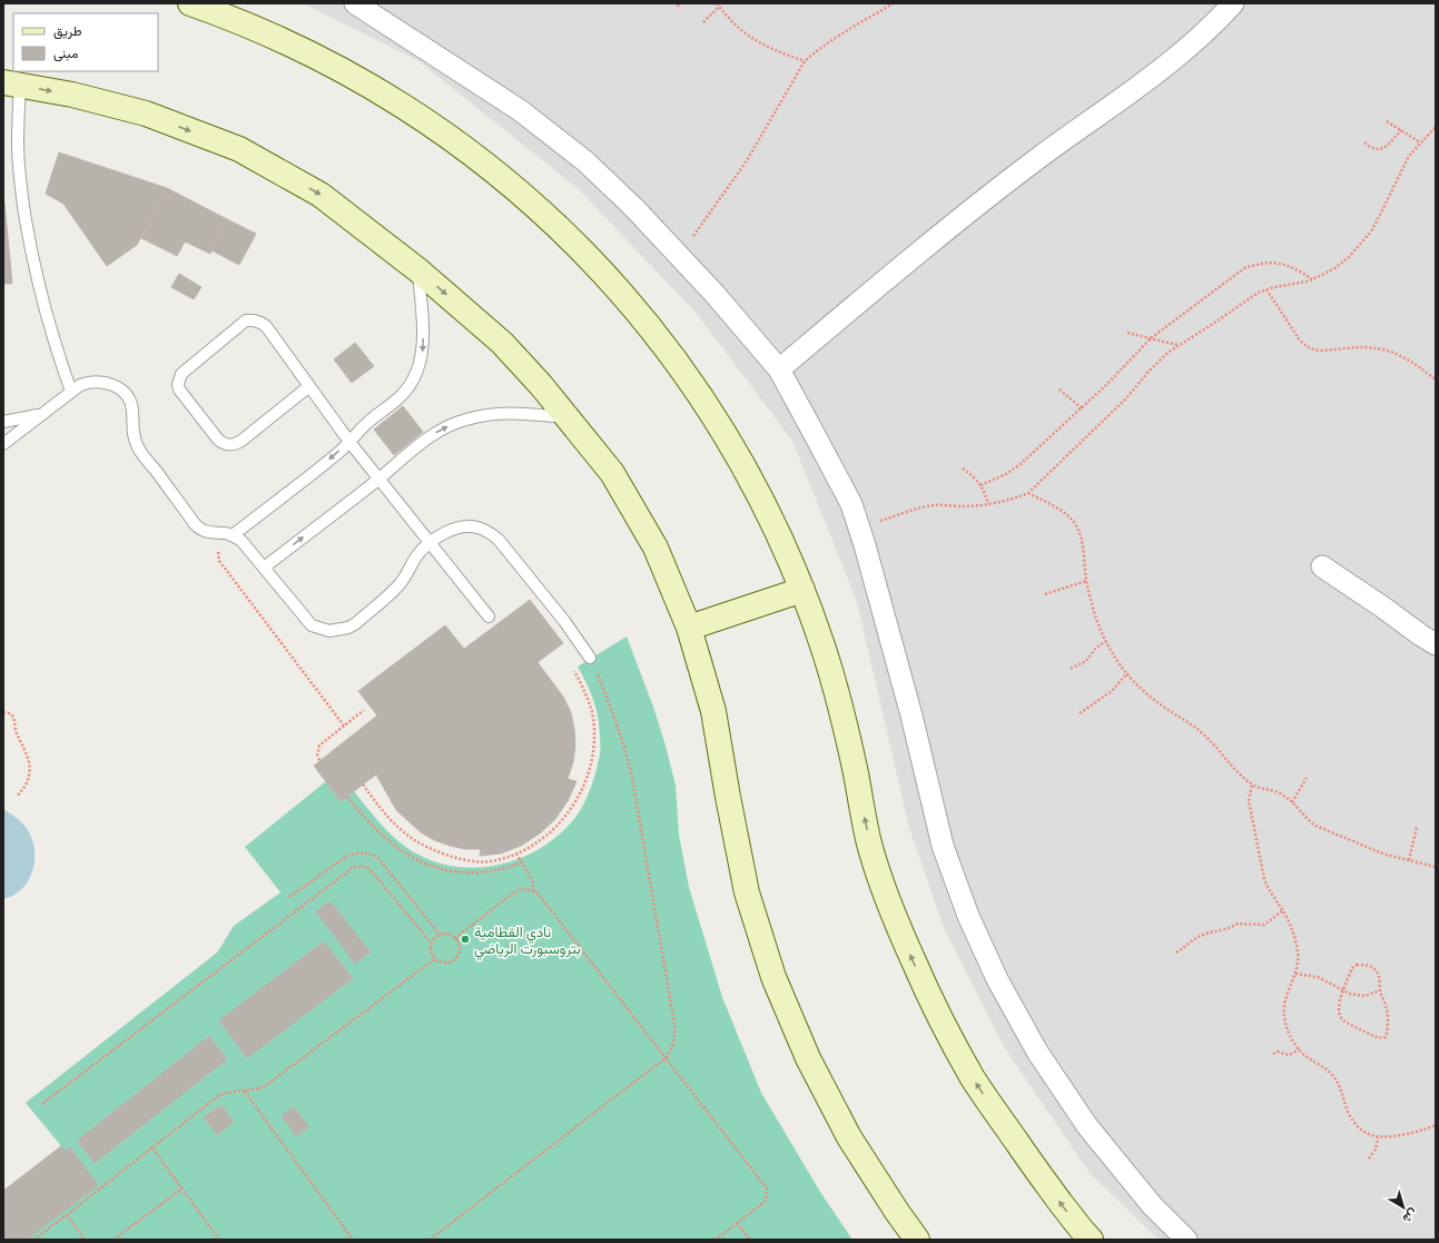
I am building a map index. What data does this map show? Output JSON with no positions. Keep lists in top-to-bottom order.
{
  "places": ["نادي القطامية بتروسبورت الرياضي"],
  "legend": ["طريق", "مبنى"],
  "north": "bottom right"
}
